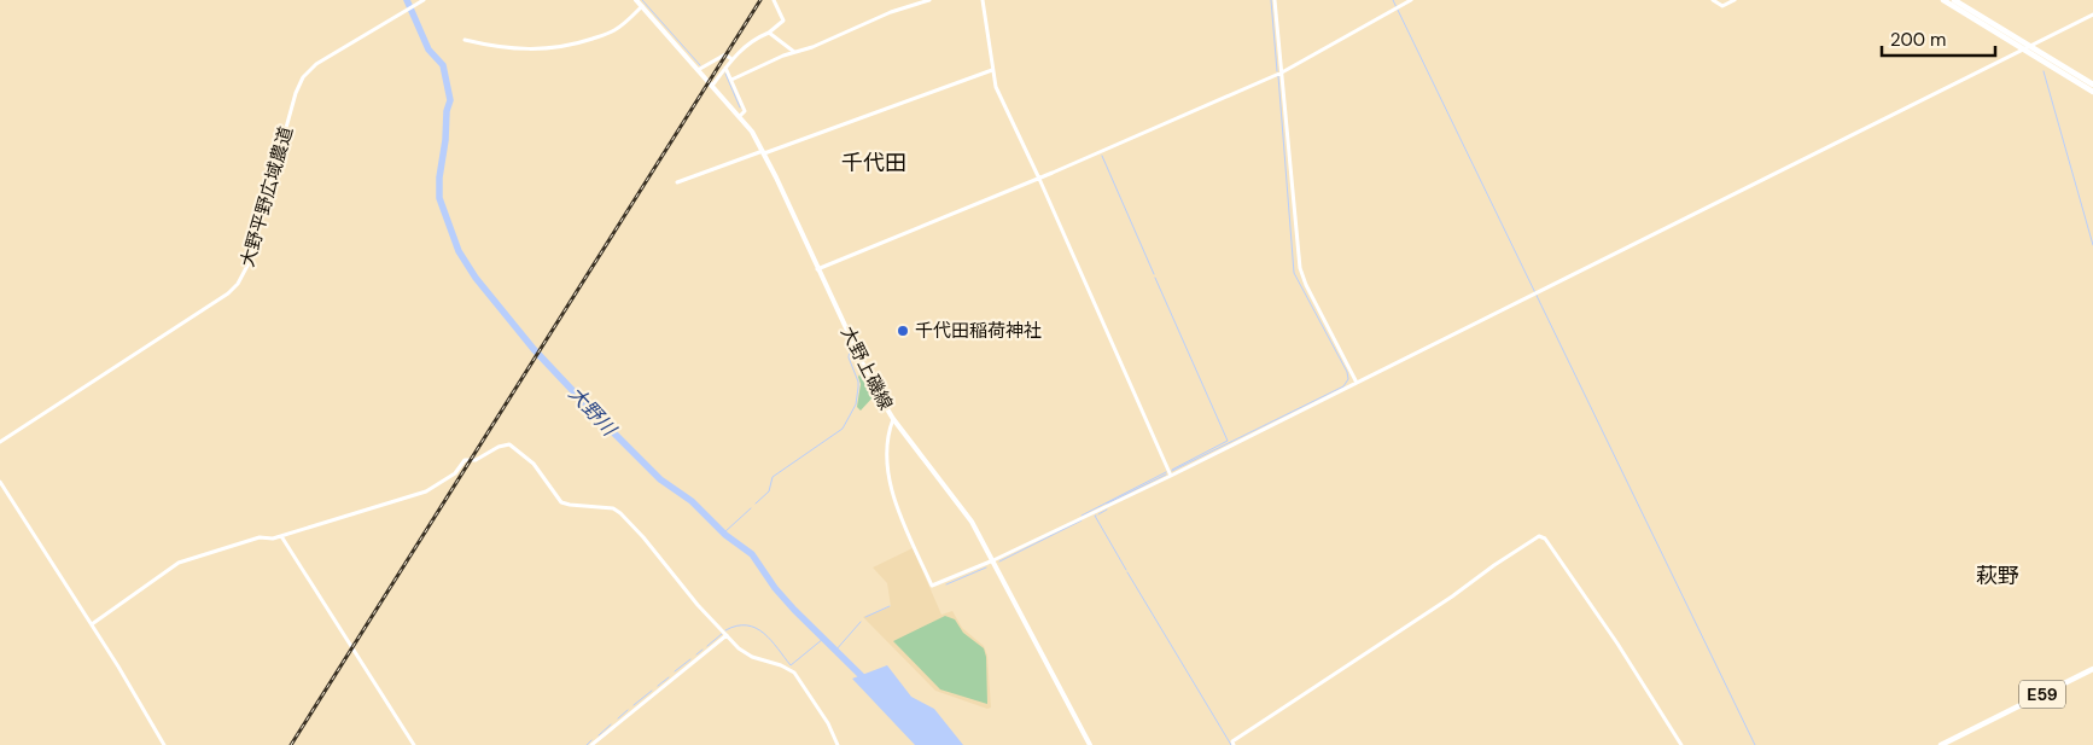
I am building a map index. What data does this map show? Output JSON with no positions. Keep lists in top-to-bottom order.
{
  "streets": {
    "highway": ["E59"],
    "main road": ["大野上磯線"],
    "street": ["大野平野広域農道"]
  },
  "districts": ["千代田", "萩野"],
  "water": ["大野川"],
  "places": ["千代田稲荷神社"],
  "scale_bar": "200 m"
}
